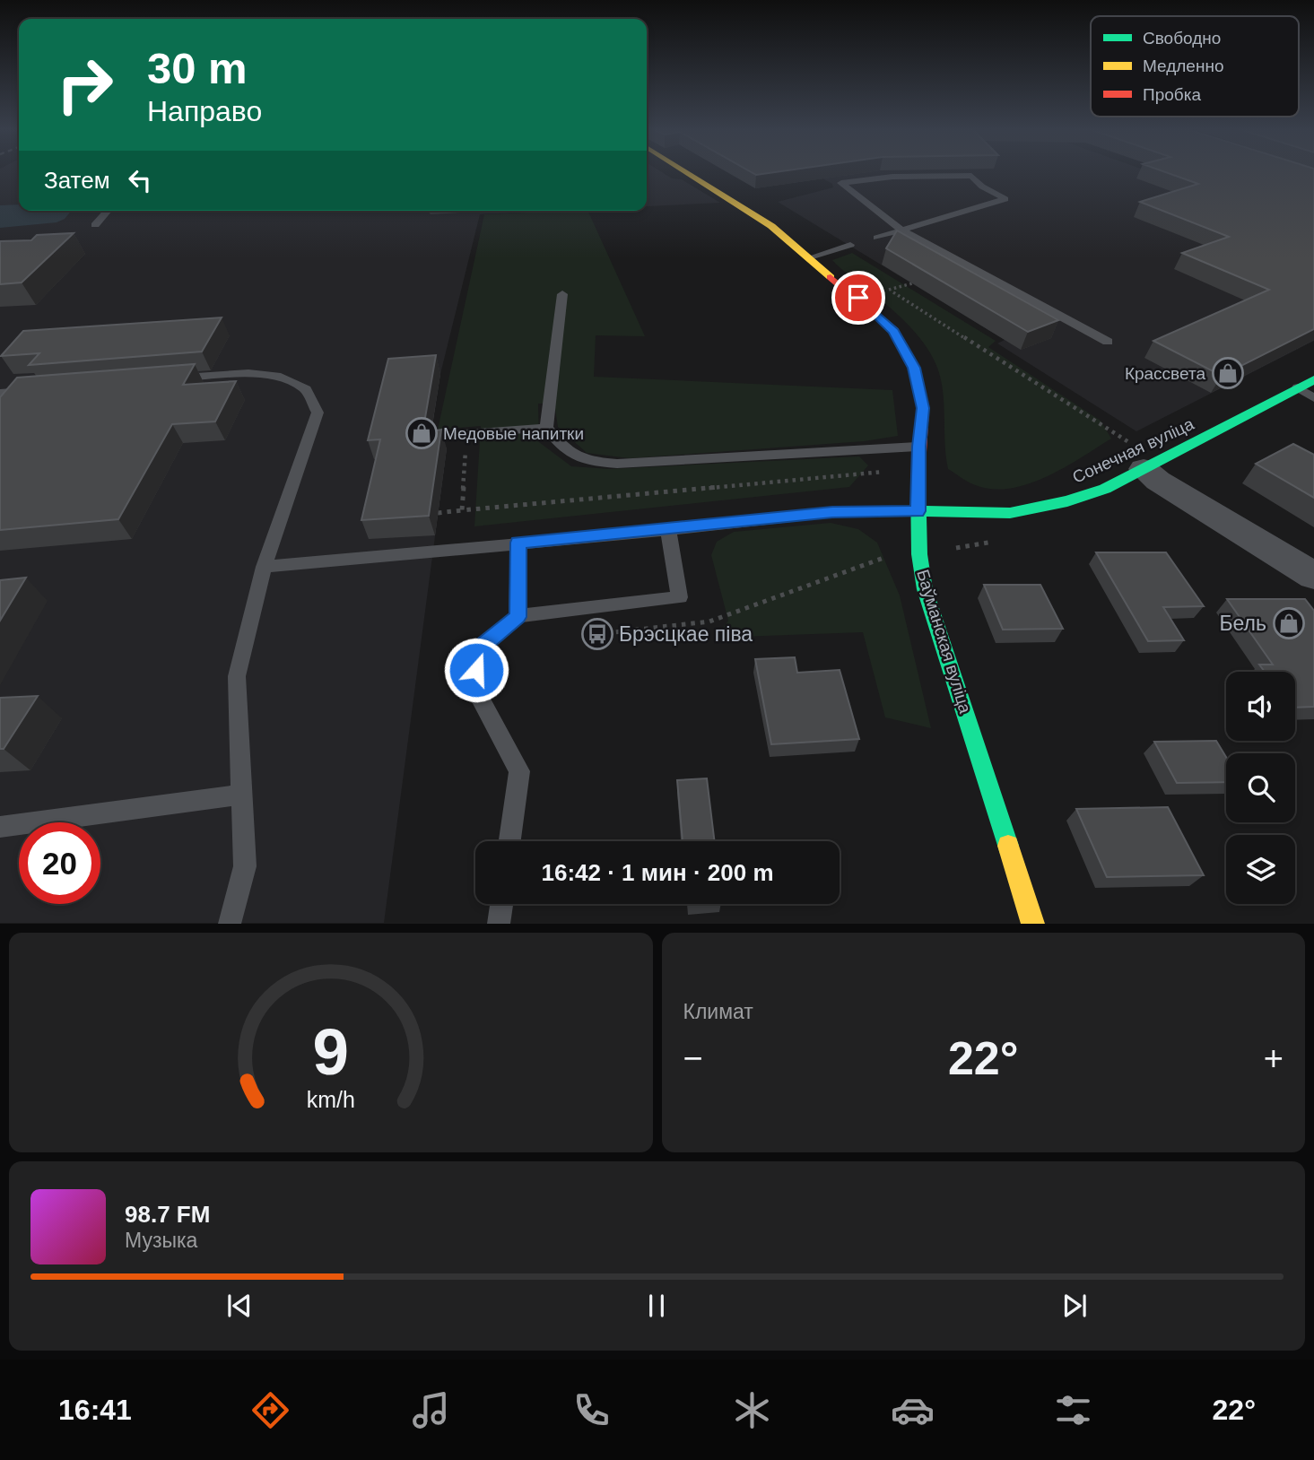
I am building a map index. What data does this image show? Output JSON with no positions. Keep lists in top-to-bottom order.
{
  "streets": {
    "street": ["Сонечная вуліца", "Баўманская вуліца"]
  },
  "crossings": [
    ["Сонечная вуліца", "Баўманская вуліца"]
  ],
  "places": {
    "shop": ["Крассвета", "Медовые напитки", "Бель"],
    "bus stop": ["Брэсцкае піва"]
  },
  "legend": ["Свободно", "Медленно", "Пробка"],
  "page": {
    "turn": ["30 m", "Направо"],
    "then": "Затем",
    "limit": "20",
    "trip": "16:42 · 1 мин · 200 m",
    "tile": "Климат",
    "heat": ["−", "22°", "+"],
    "song": ["98.7 FM", "Музыка"],
    "tabs": ["16:41", "22°"],
    "gauge": ["9", "km/h"]
  }
}
